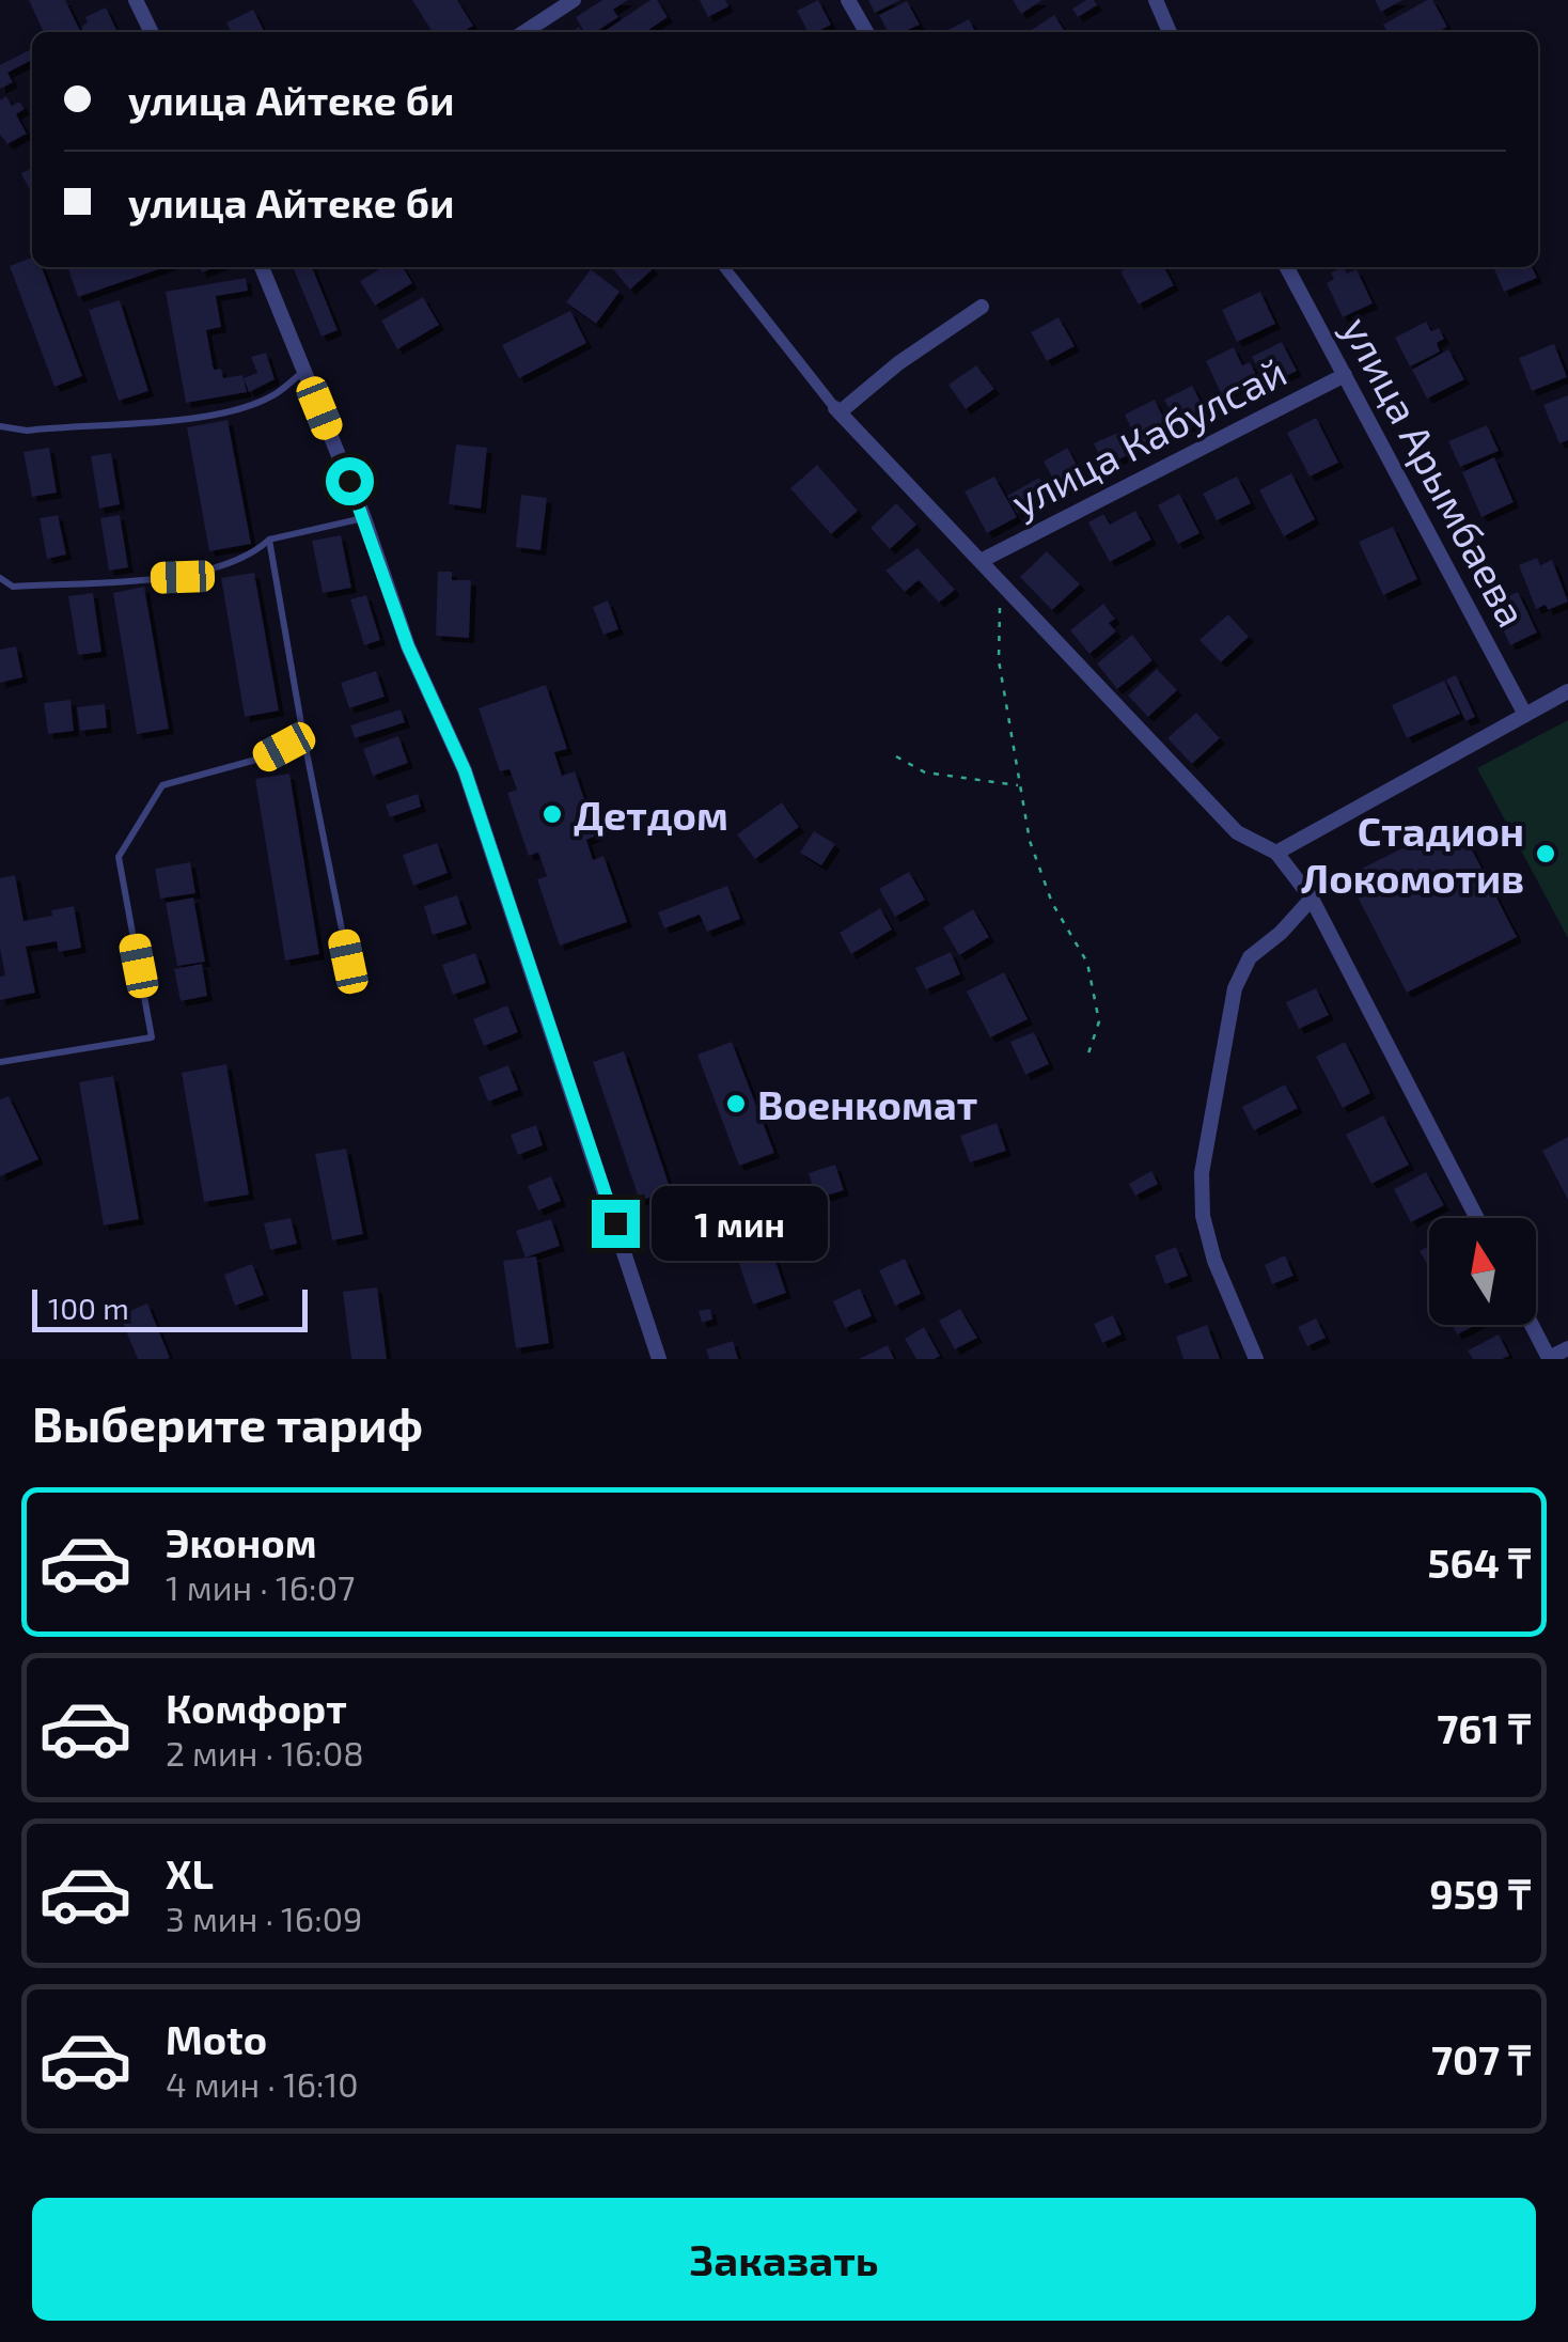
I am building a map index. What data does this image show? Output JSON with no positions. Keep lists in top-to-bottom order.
{
  "streets": {
    "street": ["улица Кабулсай", "улица Арымбаева"]
  },
  "crossings": [
    ["улица Кабулсай", "улица Арымбаева"]
  ],
  "places": ["Детдом", "Стадион Локомотив", "Военкомат"],
  "scale_bar": "100 m",
  "north": "top",
  "page": {
    "banner": ["улица Айтеке би", "улица Айтеке би"],
    "bubble": "1 мин",
    "scale": "100 m",
    "heading": "Выберите тариф",
    "list": [
      {
        "name": "Эконом",
        "note": "1 мин · 16:07",
        "value": "564 ₸"
      },
      {
        "name": "Комфорт",
        "note": "2 мин · 16:08",
        "value": "761 ₸"
      },
      {
        "name": "XL",
        "note": "3 мин · 16:09",
        "value": "959 ₸"
      },
      {
        "name": "Moto",
        "note": "4 мин · 16:10",
        "value": "707 ₸"
      }
    ],
    "buttons": "Заказать"
  }
}
